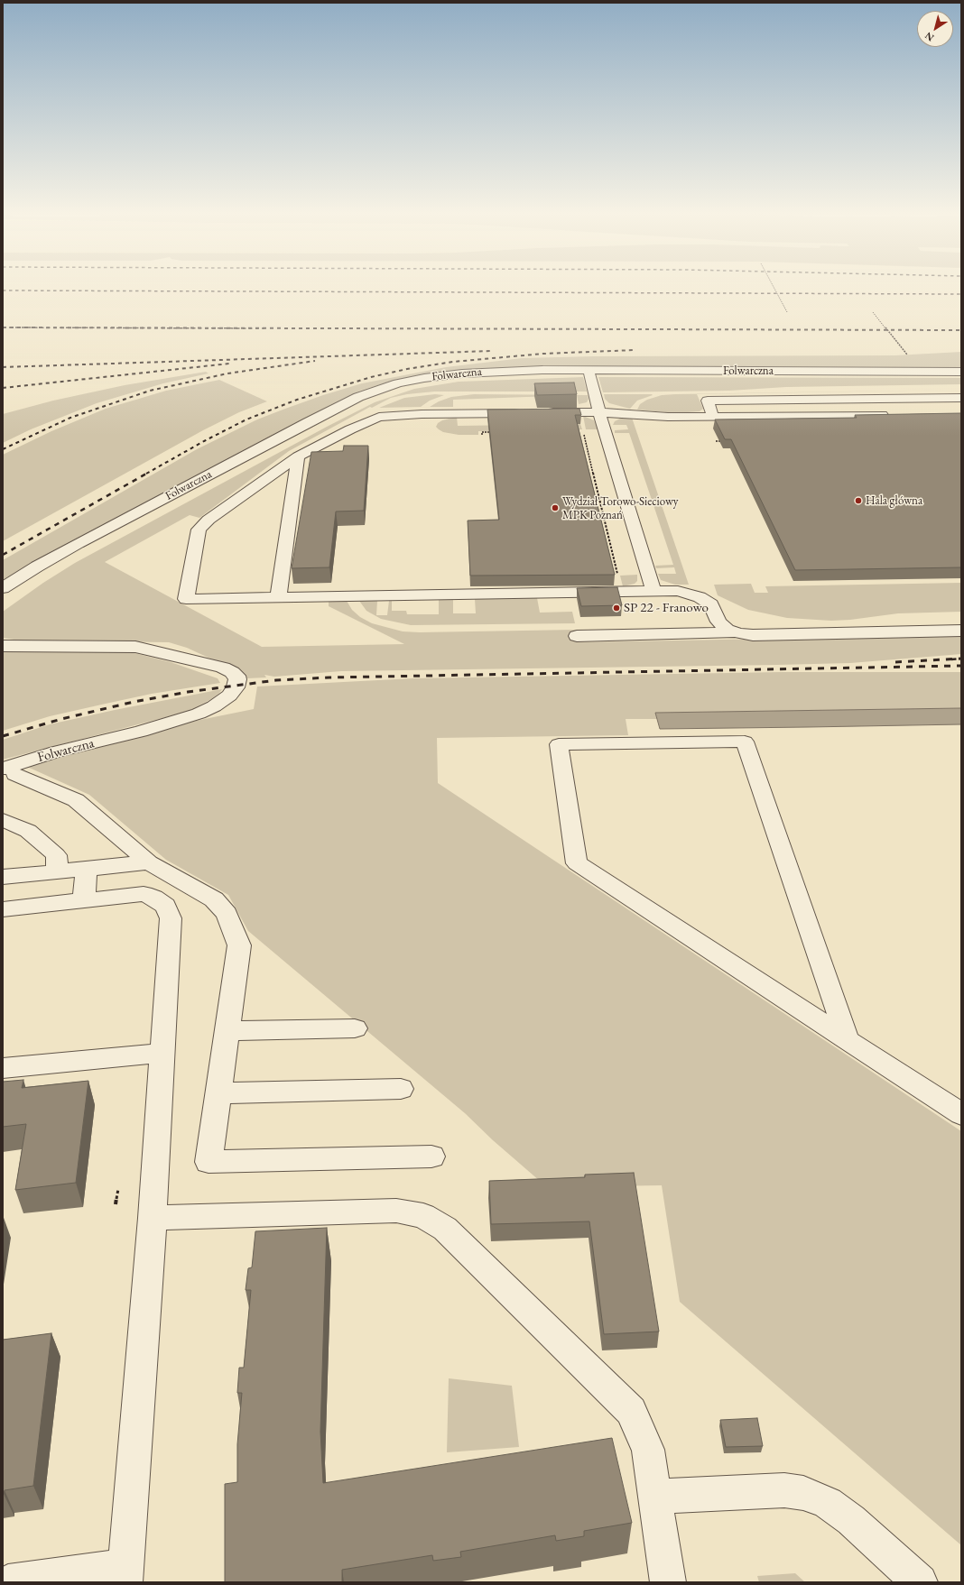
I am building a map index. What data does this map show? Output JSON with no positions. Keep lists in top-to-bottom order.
{
  "streets": {
    "street": ["Folwarczna"]
  },
  "places": ["Hala główna", "Wydział Torowo-Sieciowy MPK Poznań", "SP 22 - Franowo"],
  "north": "bottom left"
}
